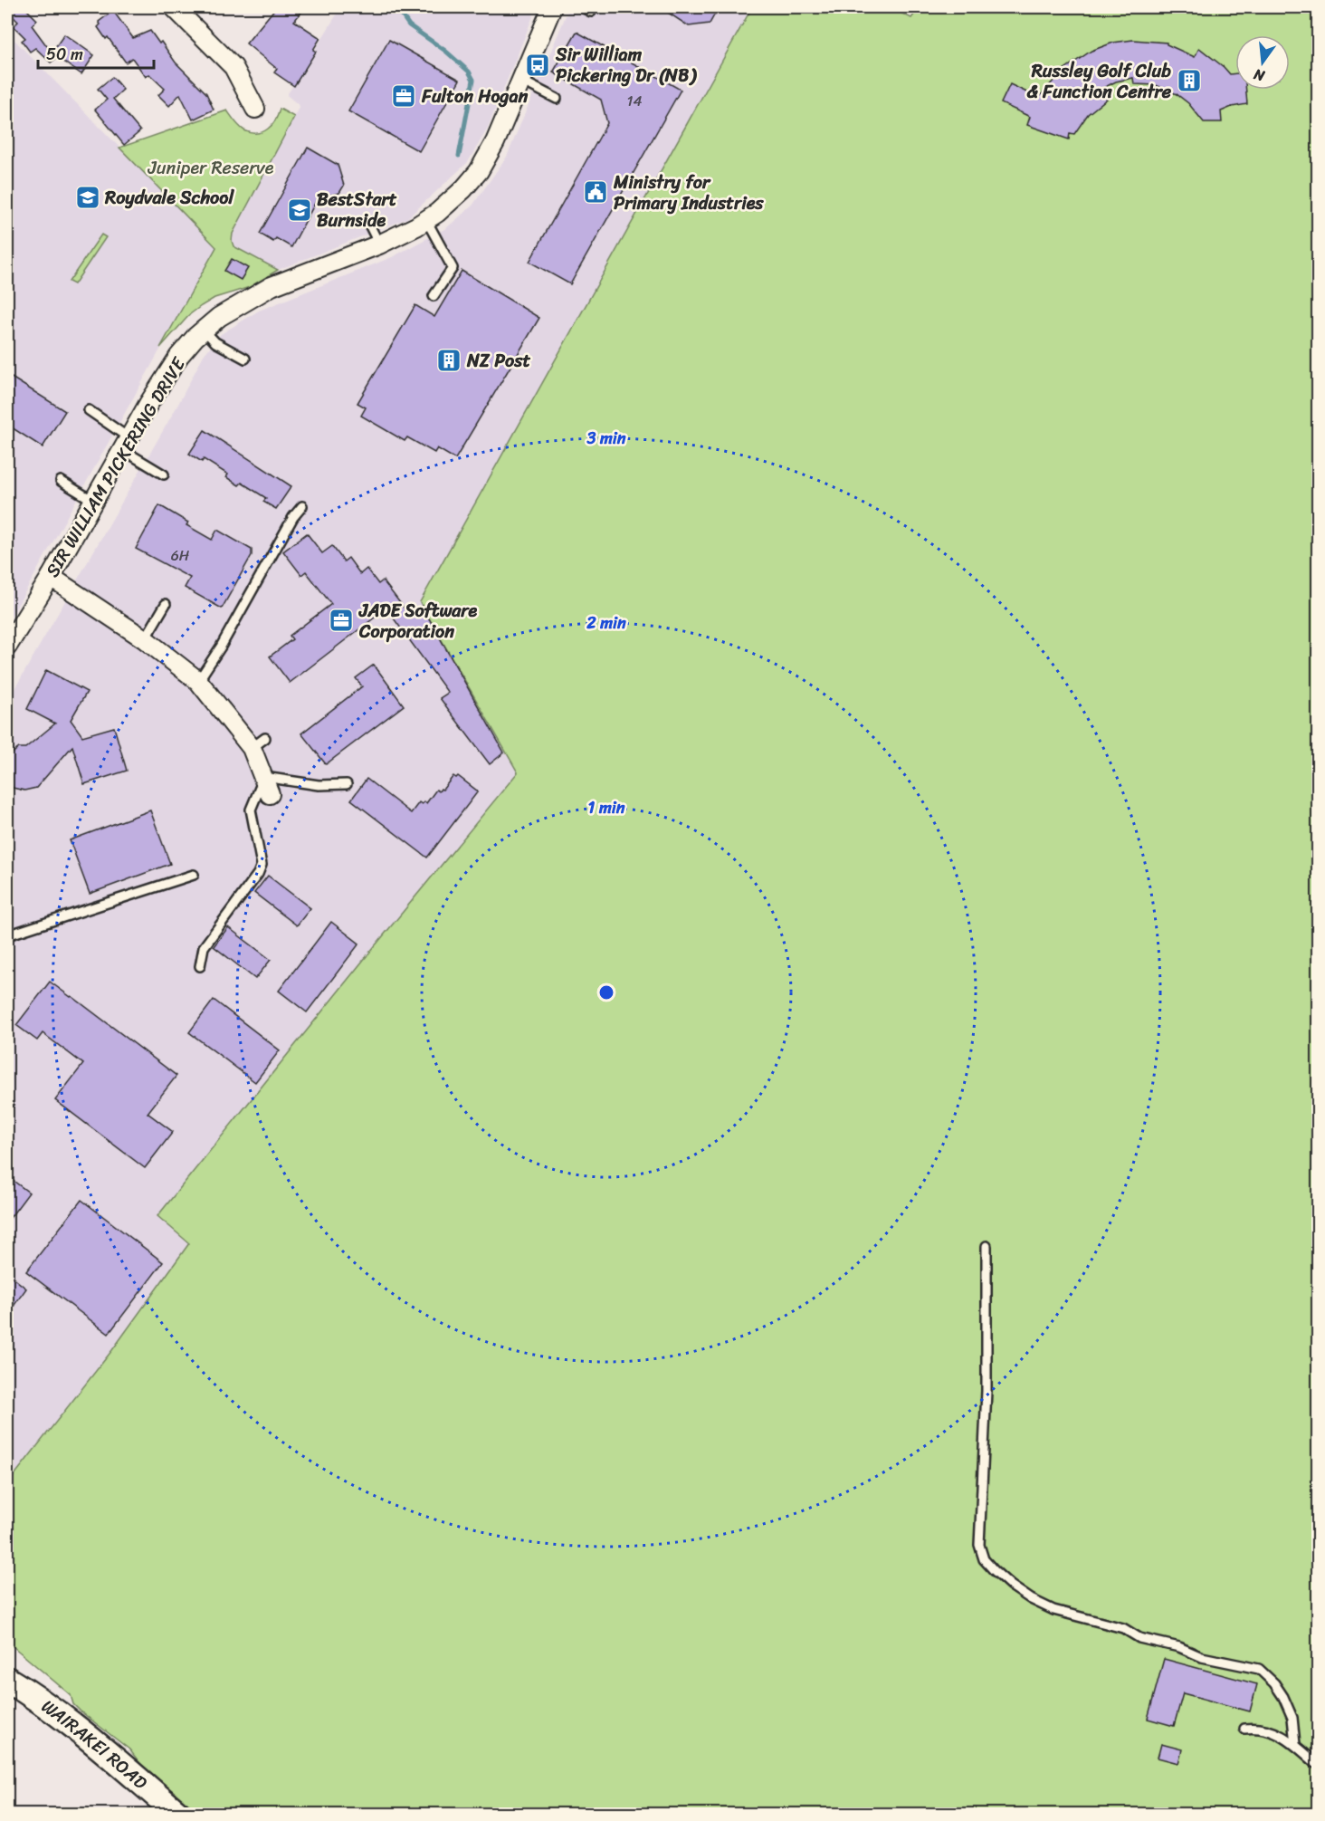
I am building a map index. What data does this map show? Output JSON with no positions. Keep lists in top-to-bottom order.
{
  "streets": {
    "street": ["SIR WILLIAM PICKERING DRIVE", "WAIRAKEI ROAD"]
  },
  "parks": ["Juniper Reserve"],
  "places": {
    "bus stop": ["Sir William Pickering Dr (NB)"],
    "building": ["Russley Golf Club & Function Centre", "NZ Post"],
    "office": ["Fulton Hogan", "JADE Software Corporation"],
    "public building": ["Ministry for Primary Industries"],
    "school or university": ["Roydvale School", "BestStart Burnside"]
  },
  "house_numbers": ["14", "6H"],
  "scale_bar": "50 m",
  "north": "bottom",
  "rings": ["3 min", "2 min", "1 min"]
}
